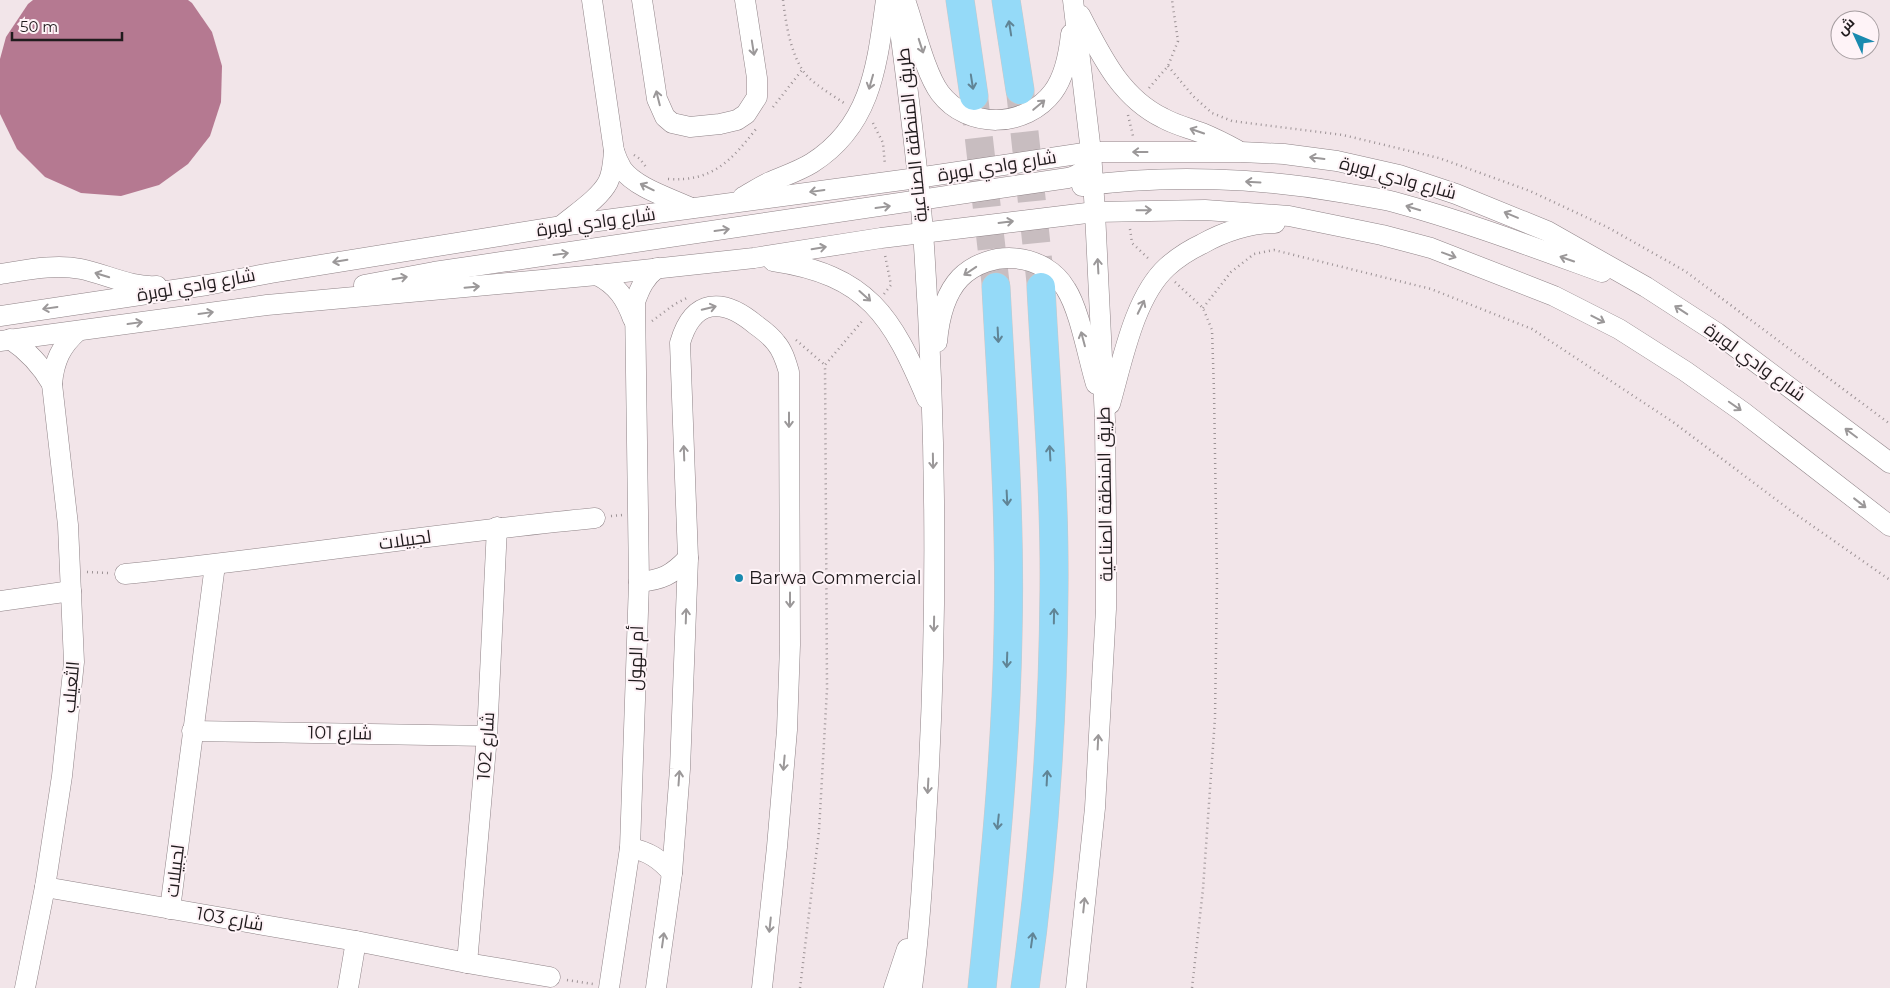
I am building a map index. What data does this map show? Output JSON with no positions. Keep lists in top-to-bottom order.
{
  "streets": {
    "street": [
      "طريق المنطقة الصناعية",
      "شارع وادي لوبرة",
      "لجبيلات",
      "أم الهول",
      "الثعيلب",
      "شارع 101",
      "شارع 102",
      "شارع 103"
    ]
  },
  "crossings": [
    ["طريق المنطقة الصناعية", "شارع وادي لوبرة"],
    ["شارع وادي لوبرة", "أم الهول"],
    ["شارع وادي لوبرة", "الثعيلب"],
    ["لجبيلات", "شارع 101"],
    ["لجبيلات", "شارع 102"],
    ["لجبيلات", "شارع 103"],
    ["الثعيلب", "شارع 103"],
    ["شارع 101", "شارع 102"],
    ["شارع 102", "شارع 103"]
  ],
  "places": ["Barwa Commercial"],
  "scale_bar": "50 m",
  "north": "top left"
}
